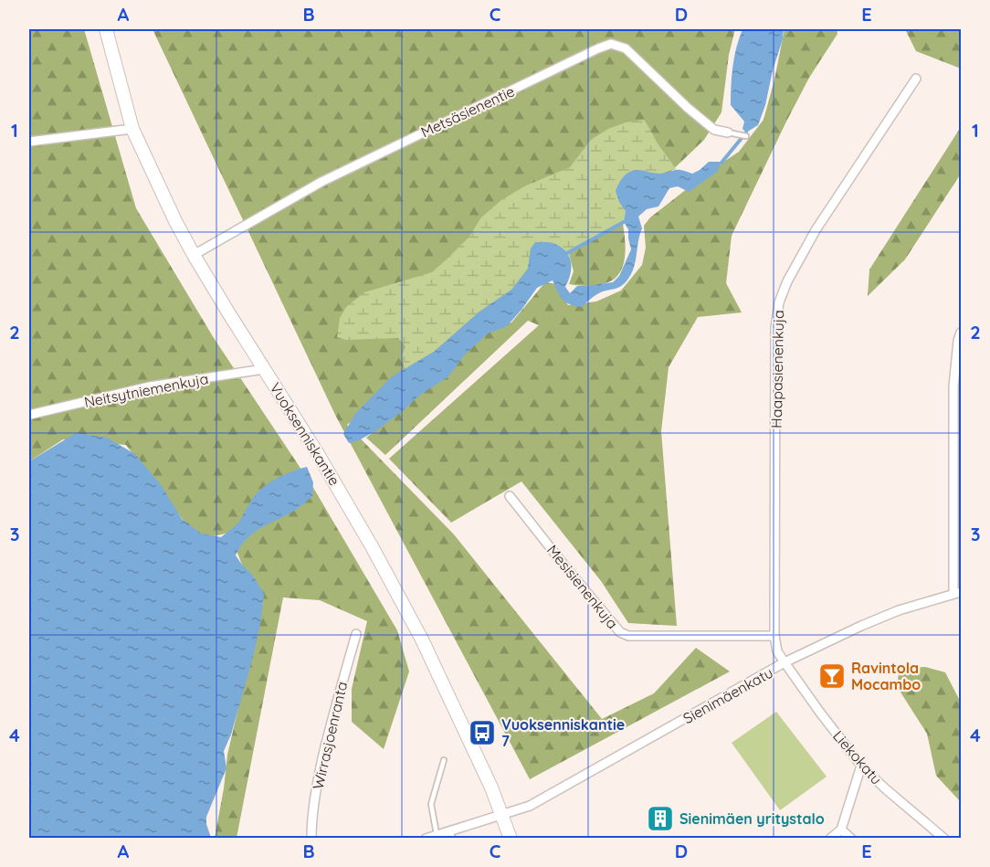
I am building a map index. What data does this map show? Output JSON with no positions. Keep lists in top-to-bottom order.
{
  "streets": {
    "street": [
      "Metsäsienentie",
      "Haapasienenkuja",
      "Neitsytniemenkuja",
      "Vuoksenniskantie",
      "Mesisienenkuja",
      "Sienimäenkatu",
      "Wirrasjoenranta",
      "Liekokatu"
    ]
  },
  "crossings": [
    ["Metsäsienentie", "Vuoksenniskantie"],
    ["Haapasienenkuja", "Mesisienenkuja"],
    ["Haapasienenkuja", "Sienimäenkatu"],
    ["Haapasienenkuja", "Liekokatu"],
    ["Neitsytniemenkuja", "Vuoksenniskantie"],
    ["Vuoksenniskantie", "Sienimäenkatu"],
    ["Sienimäenkatu", "Liekokatu"]
  ],
  "places": {
    "bar": ["Ravintola Mocambo"],
    "bus stop": ["Vuoksenniskantie 7"],
    "building": ["Sienimäen yritystalo"]
  },
  "grid": {
    "columns": [
      "A",
      "B",
      "C",
      "D",
      "E"
    ],
    "rows": [
      "1",
      "2",
      "3",
      "4"
    ]
  }
}
